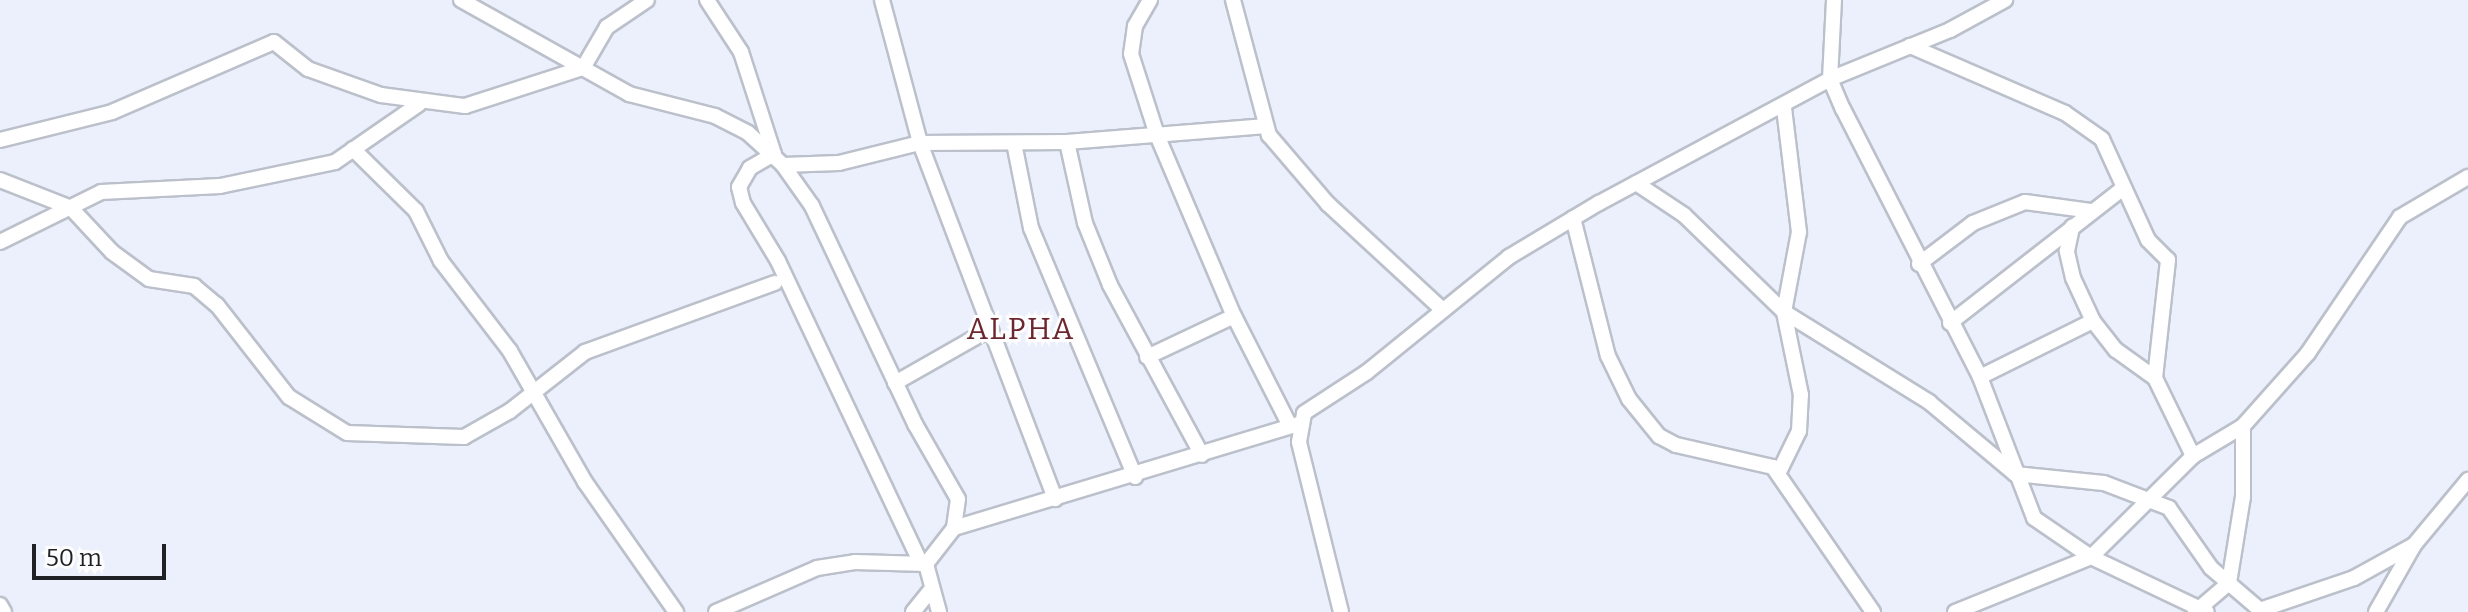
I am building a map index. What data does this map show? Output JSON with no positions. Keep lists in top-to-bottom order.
{
  "districts": ["ALPHA"],
  "scale_bar": "50 m"
}
